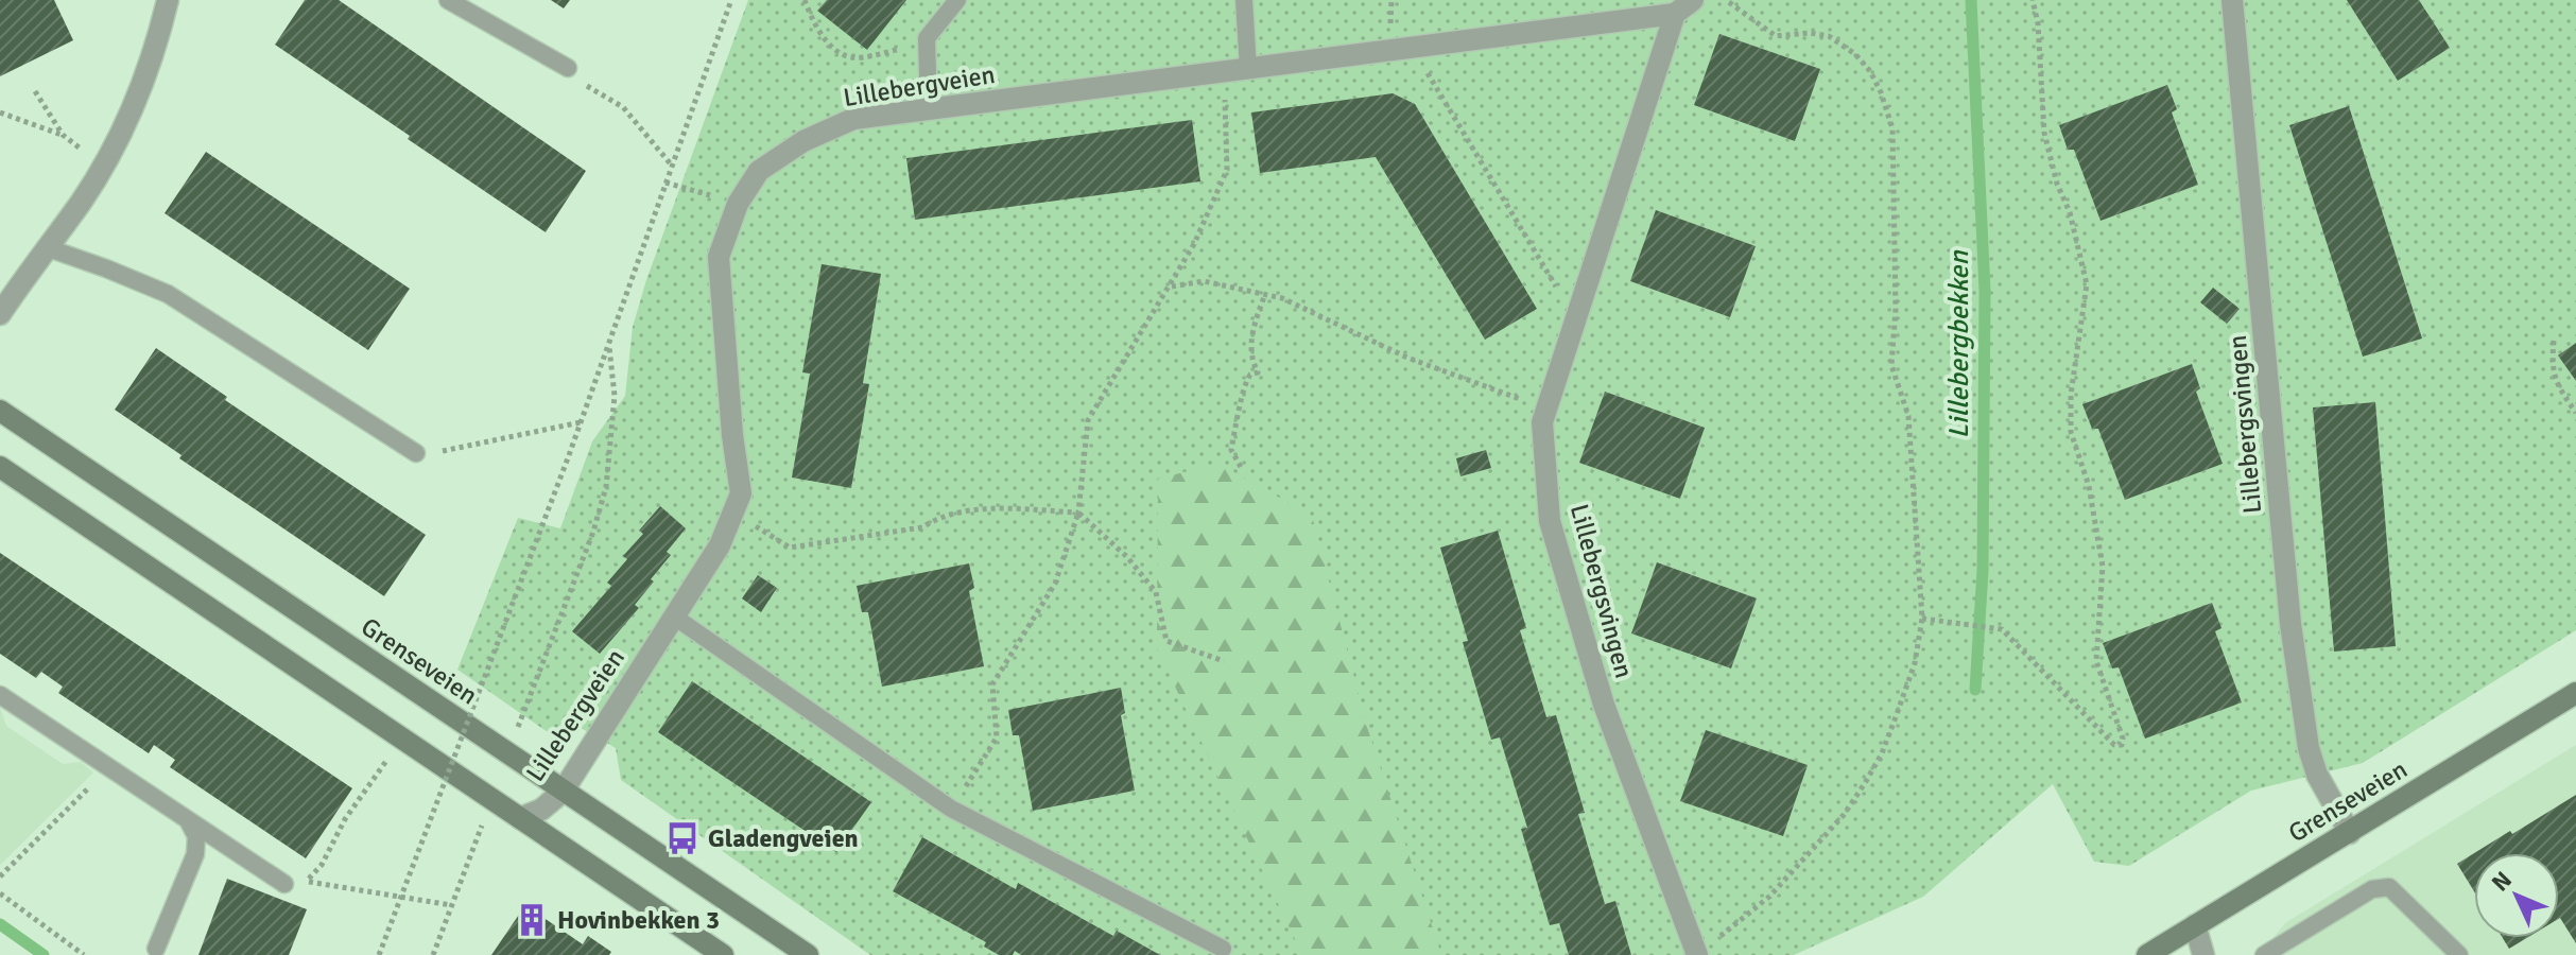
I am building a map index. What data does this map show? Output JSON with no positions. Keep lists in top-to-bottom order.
{
  "streets": {
    "main road": ["Grenseveien"],
    "street": ["Lillebergveien", "Lillebergsvingen"]
  },
  "crossings": [
    ["Lillebergveien", "Lillebergsvingen"],
    ["Lillebergveien", "Grenseveien"],
    ["Lillebergsvingen", "Grenseveien"]
  ],
  "water": ["Lillebergbekken"],
  "places": {
    "bus stop": ["Gladengveien"],
    "building": ["Hovinbekken 3"]
  },
  "north": "top left"
}
